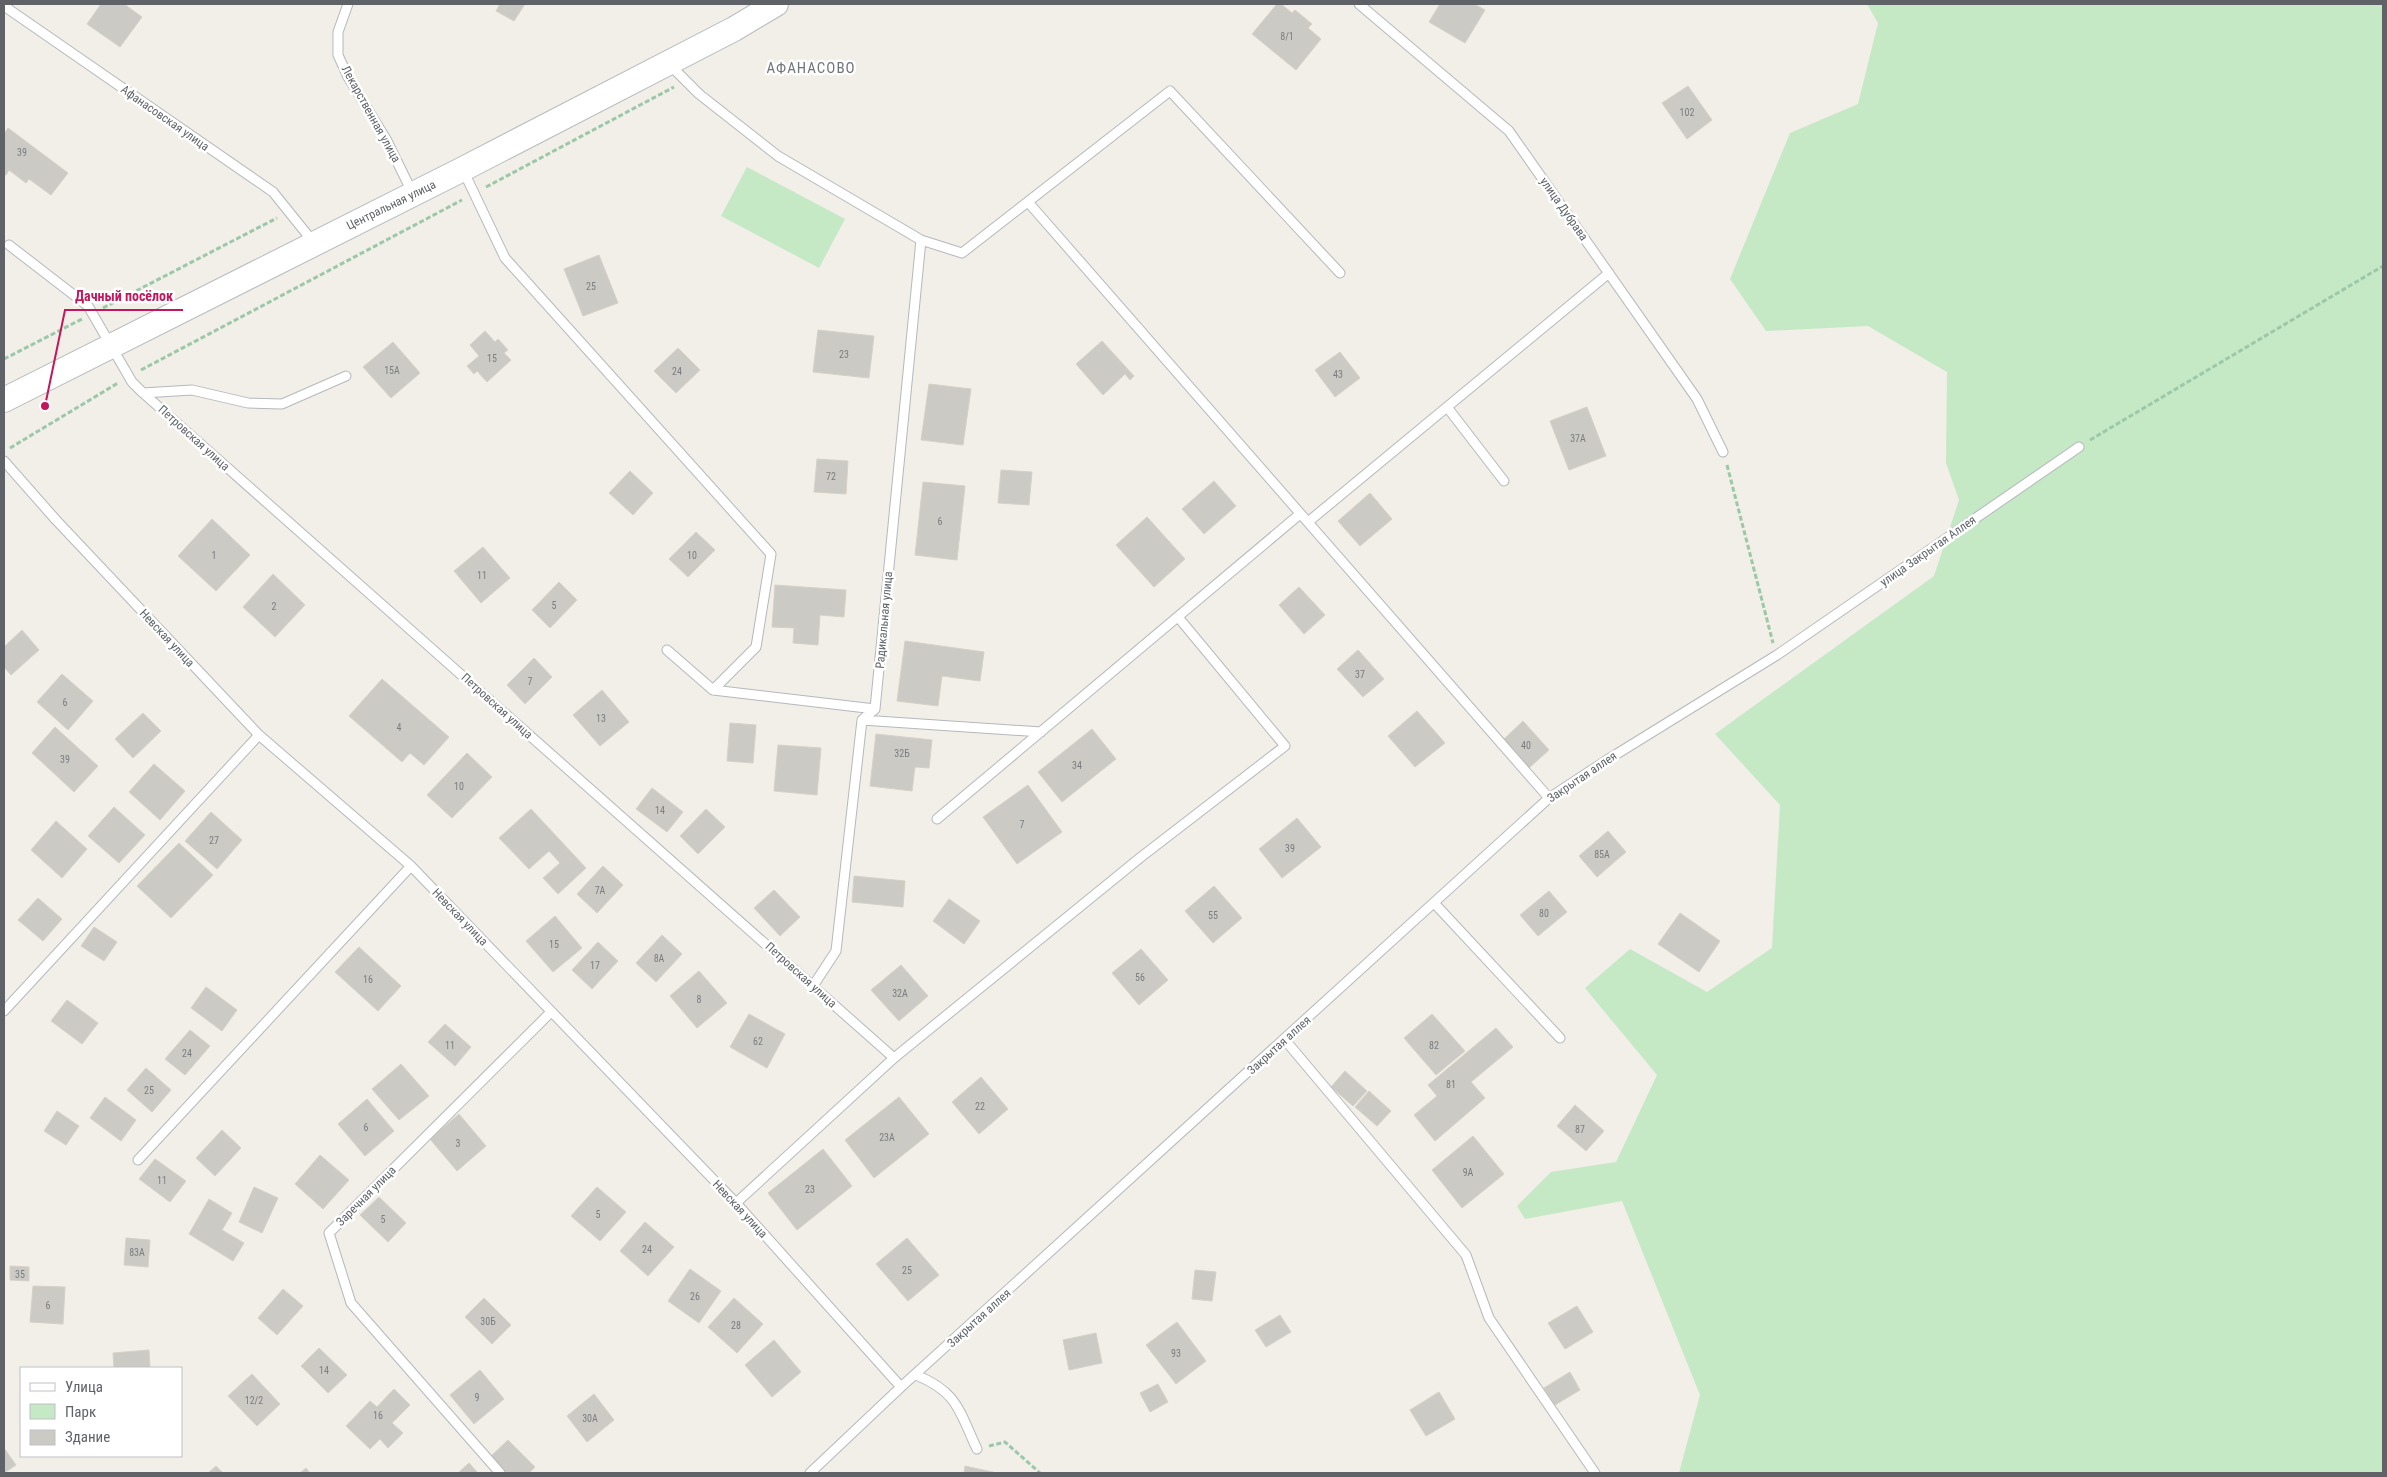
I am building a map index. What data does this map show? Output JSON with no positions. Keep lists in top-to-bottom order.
{
  "streets": {
    "street": ["Центральная улица"],
    "lane": [
      "Лекарственная улица",
      "Афанасовская улица",
      "улица Дубрава",
      "Петровская улица",
      "улица Закрытая Аллея",
      "Радикальная улица",
      "Невская улица",
      "Закрытая аллея",
      "Заречная улица"
    ]
  },
  "crossings": [
    ["Лекарственная улица", "Центральная улица"],
    ["Афанасовская улица", "Центральная улица"],
    ["Центральная улица", "Петровская улица"],
    ["улица Закрытая Аллея", "Закрытая аллея"],
    ["Невская улица", "Закрытая аллея"],
    ["Невская улица", "Заречная улица"]
  ],
  "districts": ["АФАНАСОВО"],
  "places": ["Дачный посёлок"],
  "house_numbers": [
    "8/1",
    "102",
    "39",
    "25",
    "23",
    "15",
    "15А",
    "24",
    "43",
    "37А",
    "72",
    "6",
    "1",
    "10",
    "11",
    "5",
    "2",
    "37",
    "7",
    "6",
    "13",
    "4",
    "40",
    "32Б",
    "39",
    "34",
    "10",
    "14",
    "7",
    "27",
    "39",
    "85А",
    "7А",
    "80",
    "55",
    "15",
    "8А",
    "17",
    "56",
    "16",
    "32А",
    "8",
    "62",
    "11",
    "82",
    "24",
    "81",
    "25",
    "22",
    "6",
    "87",
    "23А",
    "3",
    "9А",
    "11",
    "23",
    "5",
    "5",
    "24",
    "83А",
    "25",
    "35",
    "26",
    "6",
    "30Б",
    "28",
    "93",
    "14",
    "9",
    "12/2",
    "16",
    "30А"
  ],
  "legend": ["Улица", "Парк", "Здание"]
}
